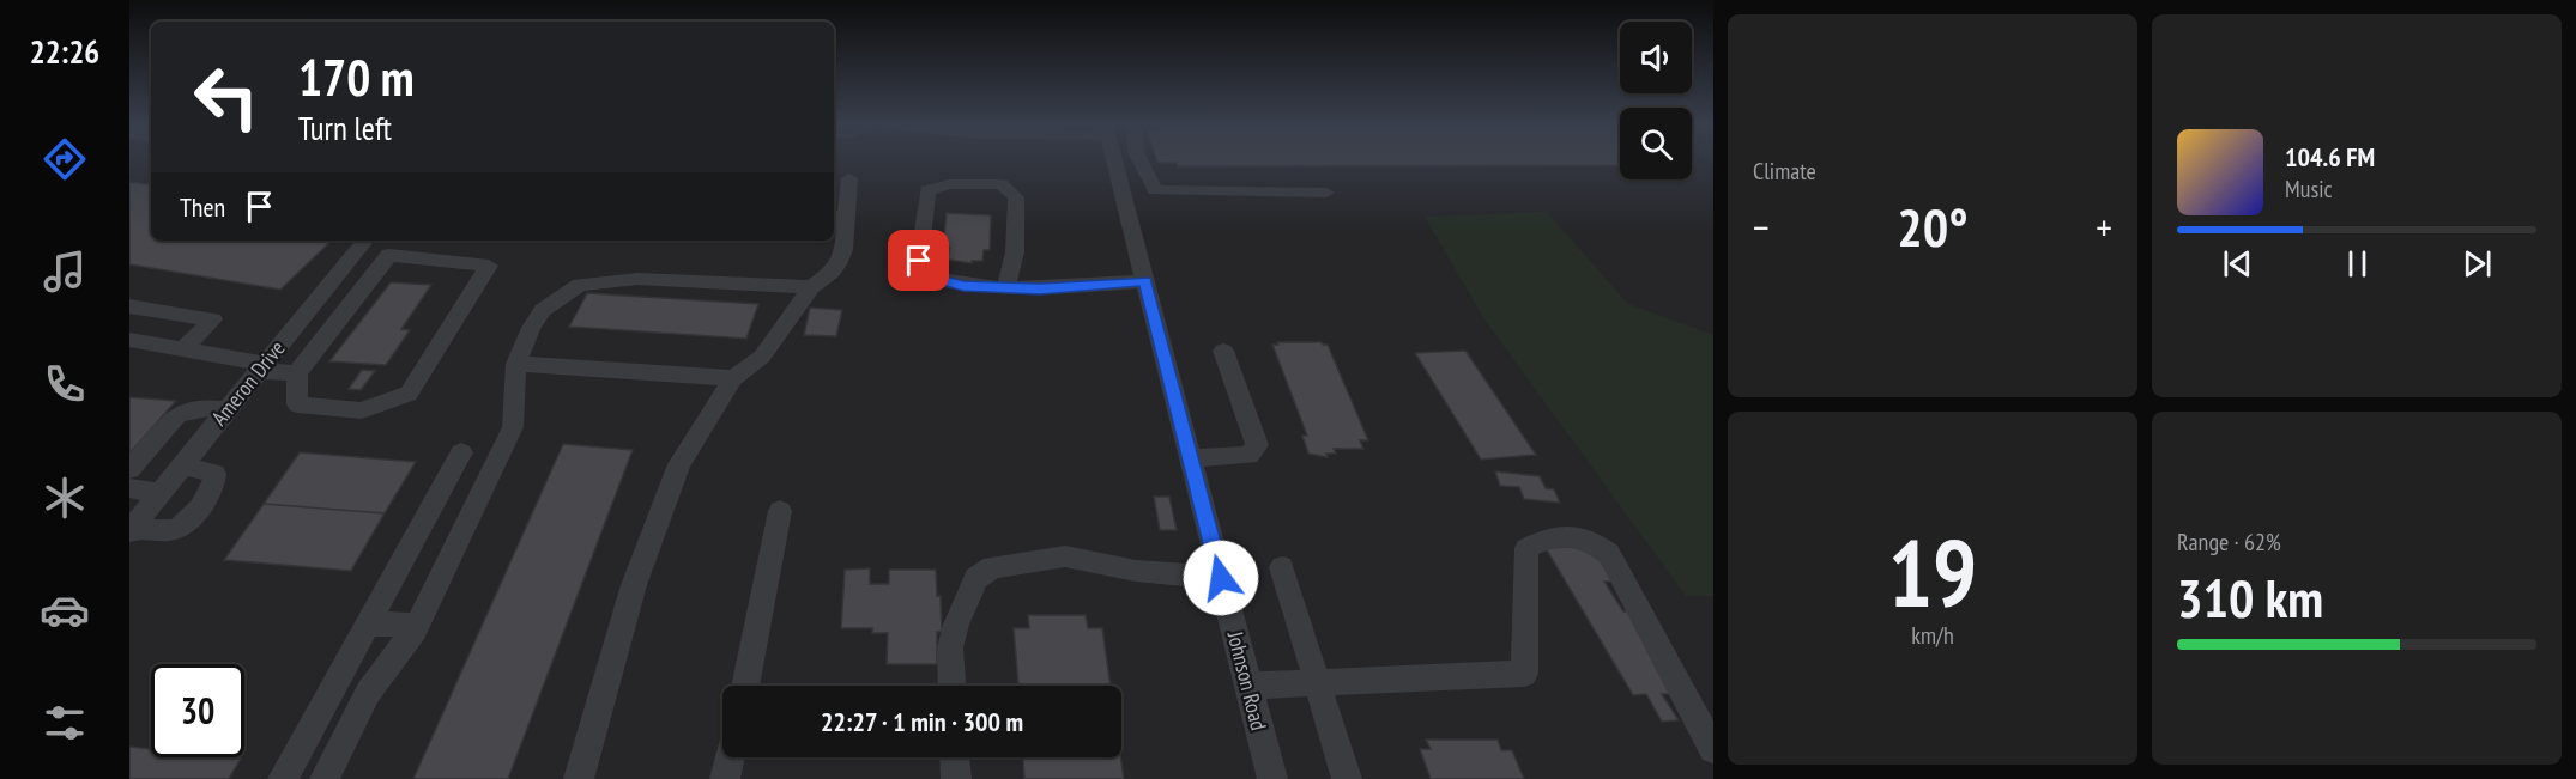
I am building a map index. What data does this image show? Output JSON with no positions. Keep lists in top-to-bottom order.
{
  "streets": {
    "street": ["Ameron Drive", "Johnson Road"]
  },
  "page": {
    "tabs": "22:26",
    "tile": [
      "Climate",
      ["19", "km/h"],
      ["Range · 62%", "310 km"]
    ],
    "turn": ["170 m", "Turn left"],
    "song": ["104.6 FM", "Music"],
    "then": "Then",
    "heat": ["−", "20°", "+"],
    "limit": "30",
    "trip": "22:27 · 1 min · 300 m"
  }
}
